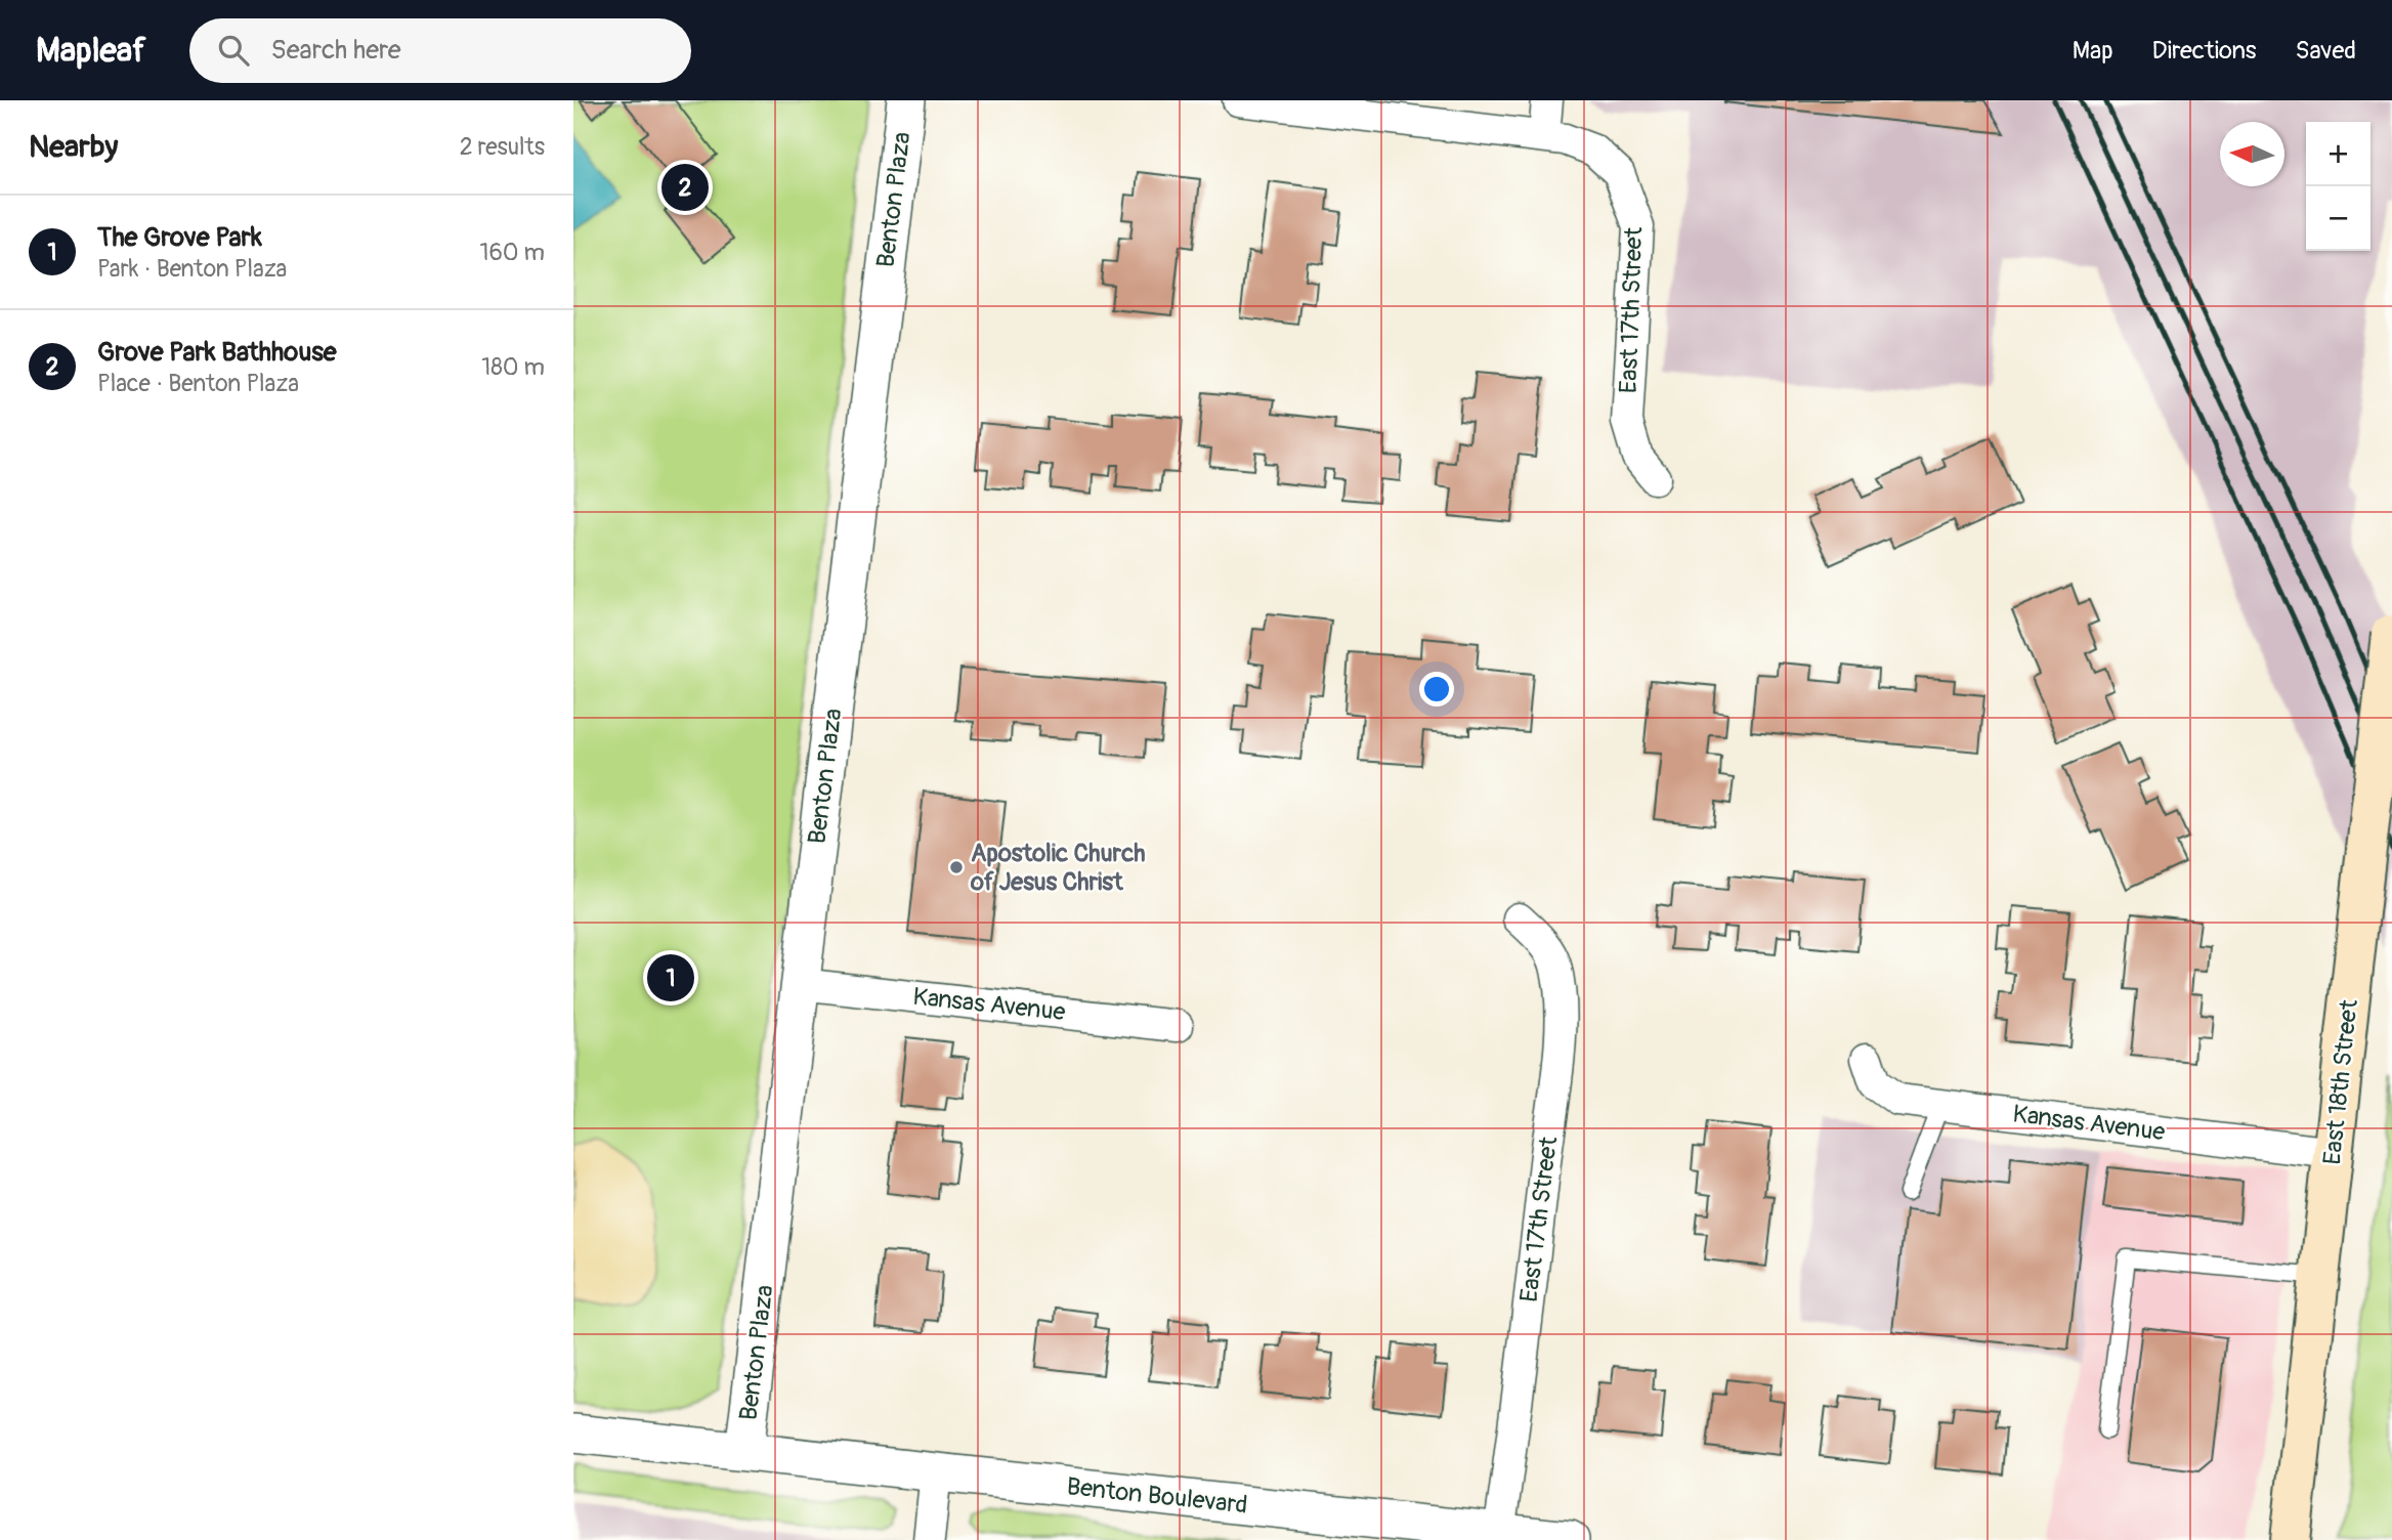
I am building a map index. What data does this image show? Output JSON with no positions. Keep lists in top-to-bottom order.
{
  "streets": {
    "main road": ["East 18th Street"],
    "street": [
      "Benton Plaza",
      "East 17th Street",
      "Kansas Avenue",
      "Benton Boulevard"
    ]
  },
  "crossings": [
    ["Benton Plaza", "Kansas Avenue"],
    ["Benton Plaza", "Benton Boulevard"],
    ["East 17th Street", "Benton Boulevard"],
    ["Kansas Avenue", "East 18th Street"]
  ],
  "places": ["Apostolic Church of Jesus Christ"],
  "north": "left",
  "page": {
    "header": "Mapleaf",
    "search": "Search here",
    "nav": ["Map", "Directions", "Saved"],
    "heading": ["Nearby", "2 results"],
    "map_buttons": ["+", "−"],
    "pins": ["2", "1"],
    "list": [
      {
        "mark": "1",
        "name": "The Grove Park",
        "note": "Park · Benton Plaza",
        "value": "160 m"
      },
      {
        "mark": "2",
        "name": "Grove Park Bathhouse",
        "note": "Place · Benton Plaza",
        "value": "180 m"
      }
    ]
  }
}
